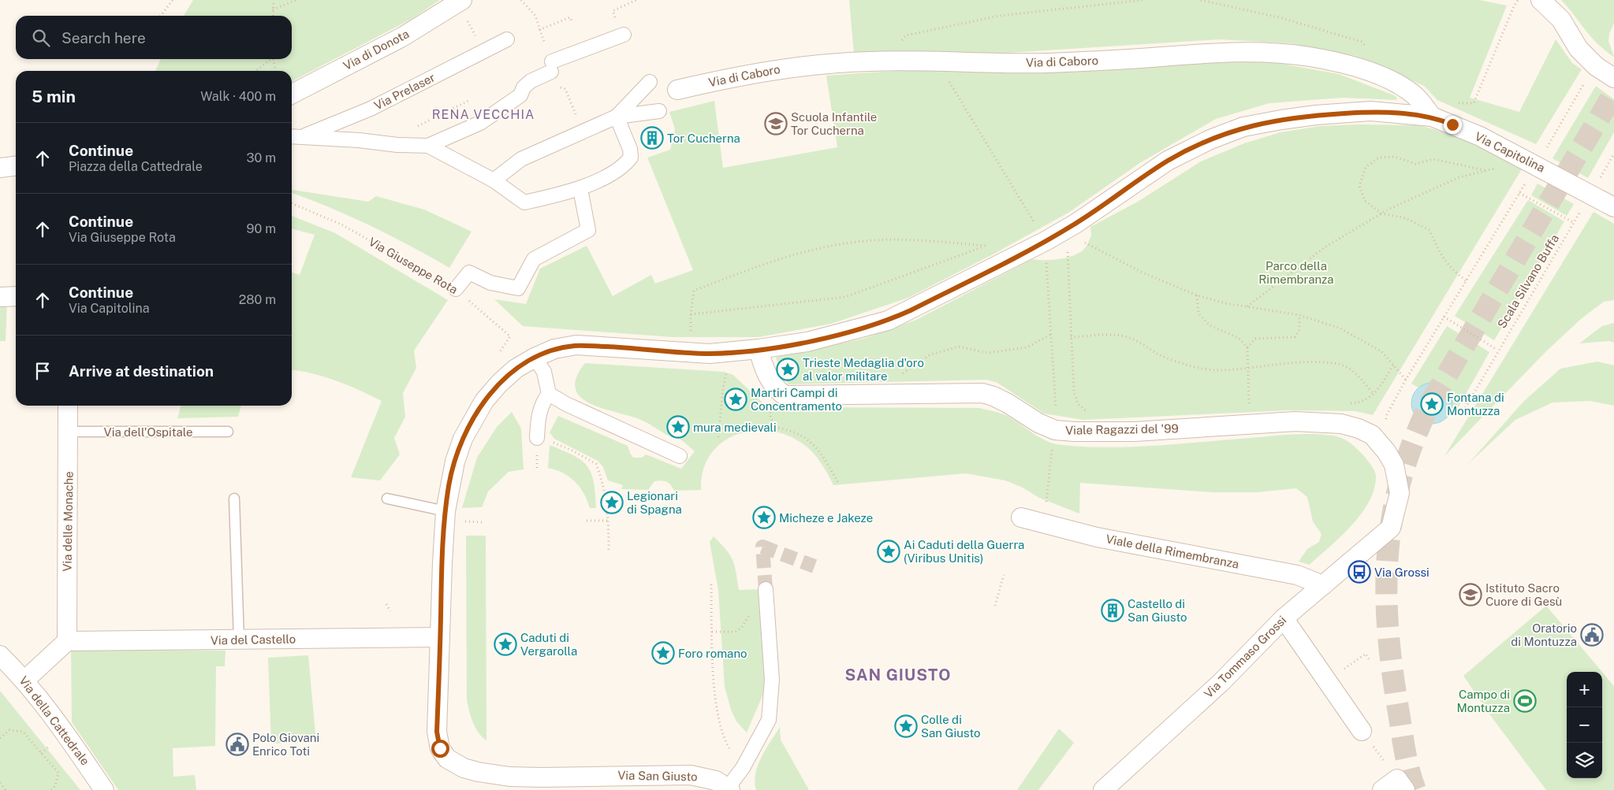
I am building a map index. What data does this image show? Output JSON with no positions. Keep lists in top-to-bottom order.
{
  "streets": {
    "street": [
      "Via di Donota",
      "Via di Caboro",
      "Via Prelaser",
      "Via Capitolina",
      "Viale Ragazzi del '99",
      "Via delle Monache",
      "Viale della Rimembranza",
      "Via del Castello",
      "Via Tommaso Grossi",
      "Via della Cattedrale",
      "Via San Giusto"
    ],
    "lane": ["Via dell'Ospitale"],
    "path": ["Via Giuseppe Rota", "Scala Silvano Buffa"]
  },
  "crossings": [
    ["Via di Caboro", "Via Capitolina"],
    ["Via Capitolina", "Viale Ragazzi del '99"],
    ["Viale Ragazzi del '99", "Via Tommaso Grossi"],
    ["Via dell'Ospitale", "Via delle Monache"],
    ["Via delle Monache", "Via del Castello"],
    ["Viale della Rimembranza", "Via Tommaso Grossi"],
    ["Via del Castello", "Via San Giusto"]
  ],
  "districts": ["RENA VECCHIA", "SAN GIUSTO"],
  "parks": ["Parco della Rimembranza"],
  "places": {
    "school or university": ["Scuola Infantile Tor Cucherna", "Istituto Sacro Cuore di Gesù"],
    "building": ["Tor Cucherna", "Castello di San Giusto"],
    "place": [
      "Trieste Medaglia d'oro al valor militare",
      "Martiri Campi di Concentramento",
      "Fontana di Montuzza",
      "mura medievali",
      "Legionari di Spagna",
      "Micheze e Jakeze",
      "Ai Caduti della Guerra (Viribus Unitis)",
      "Caduti di Vergarolla",
      "Foro romano",
      "Colle di San Giusto"
    ],
    "bus stop": ["Via Grossi"],
    "public building": ["Oratorio di Montuzza", "Polo Giovani Enrico Toti"],
    "sports": ["Campo di Montuzza"]
  },
  "page": {
    "search": "Search here",
    "heading": ["5 min", "Walk · 400 m"],
    "list": [
      ["Continue", "Piazza della Cattedrale", "30 m"],
      ["Continue", "Via Giuseppe Rota", "90 m"],
      ["Continue", "Via Capitolina", "280 m"],
      "Arrive at destination"
    ],
    "map_buttons": ["+", "−"]
  }
}
